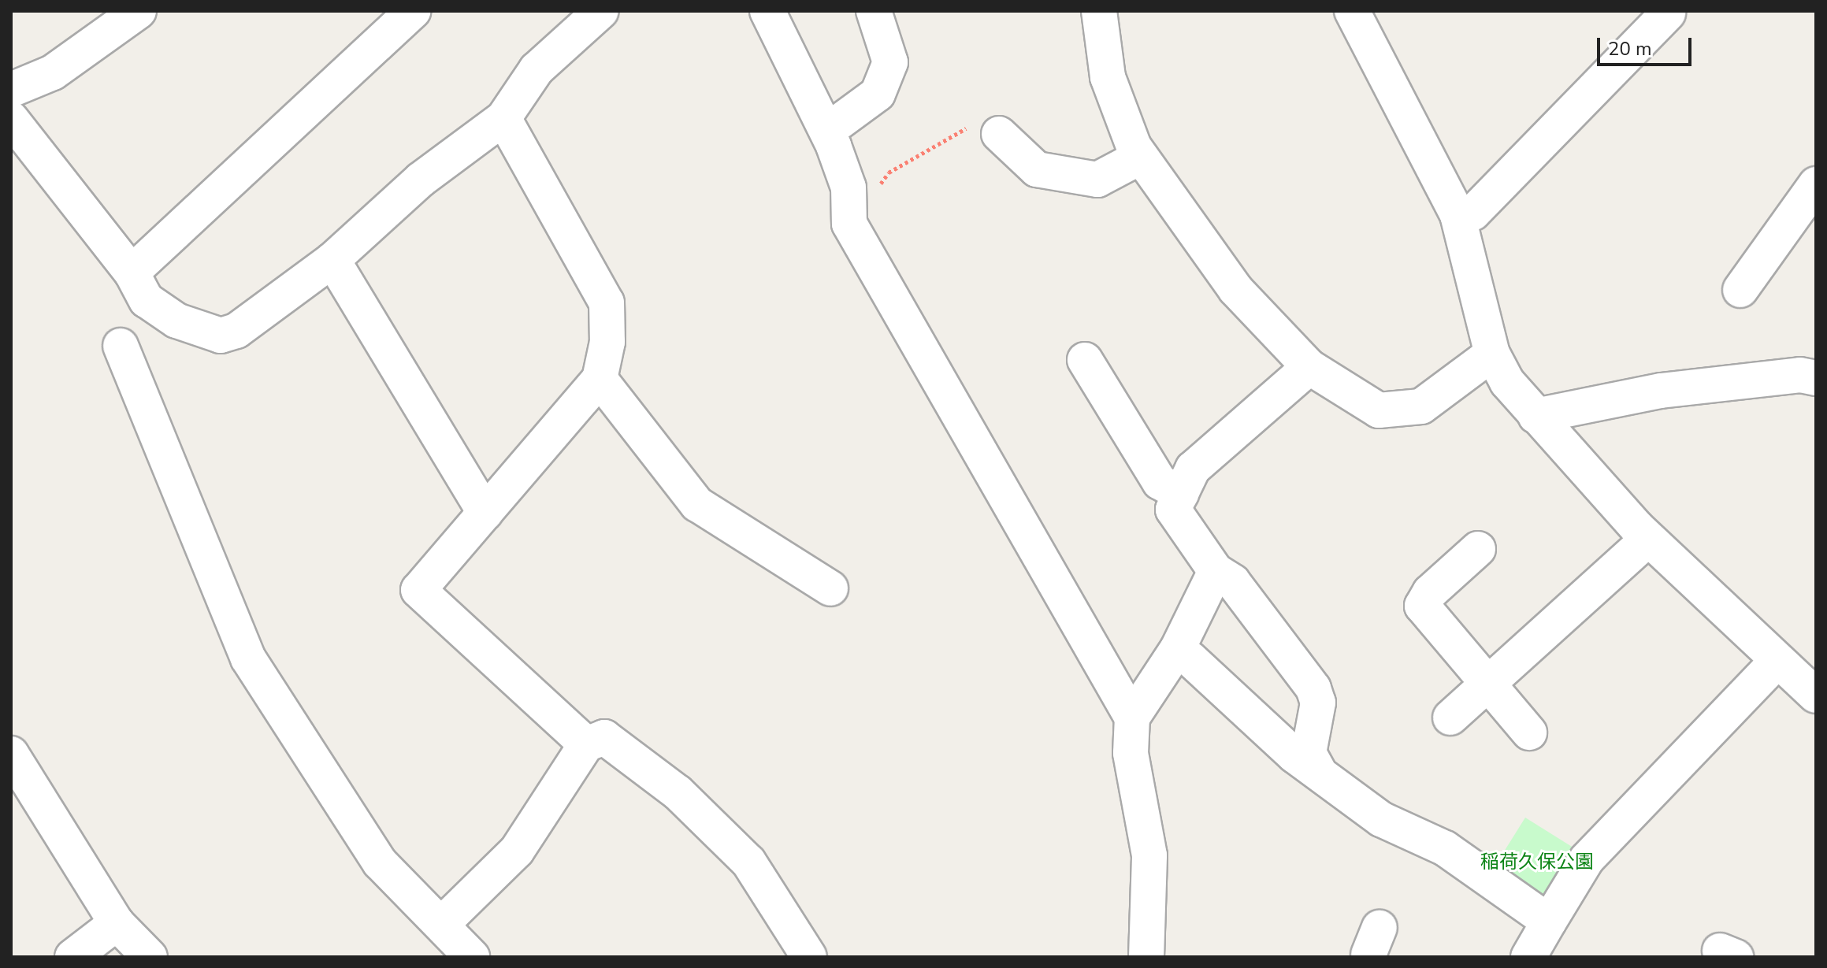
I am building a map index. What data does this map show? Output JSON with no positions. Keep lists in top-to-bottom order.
{
  "parks": ["稲荷久保公園"],
  "scale_bar": "20 m"
}
